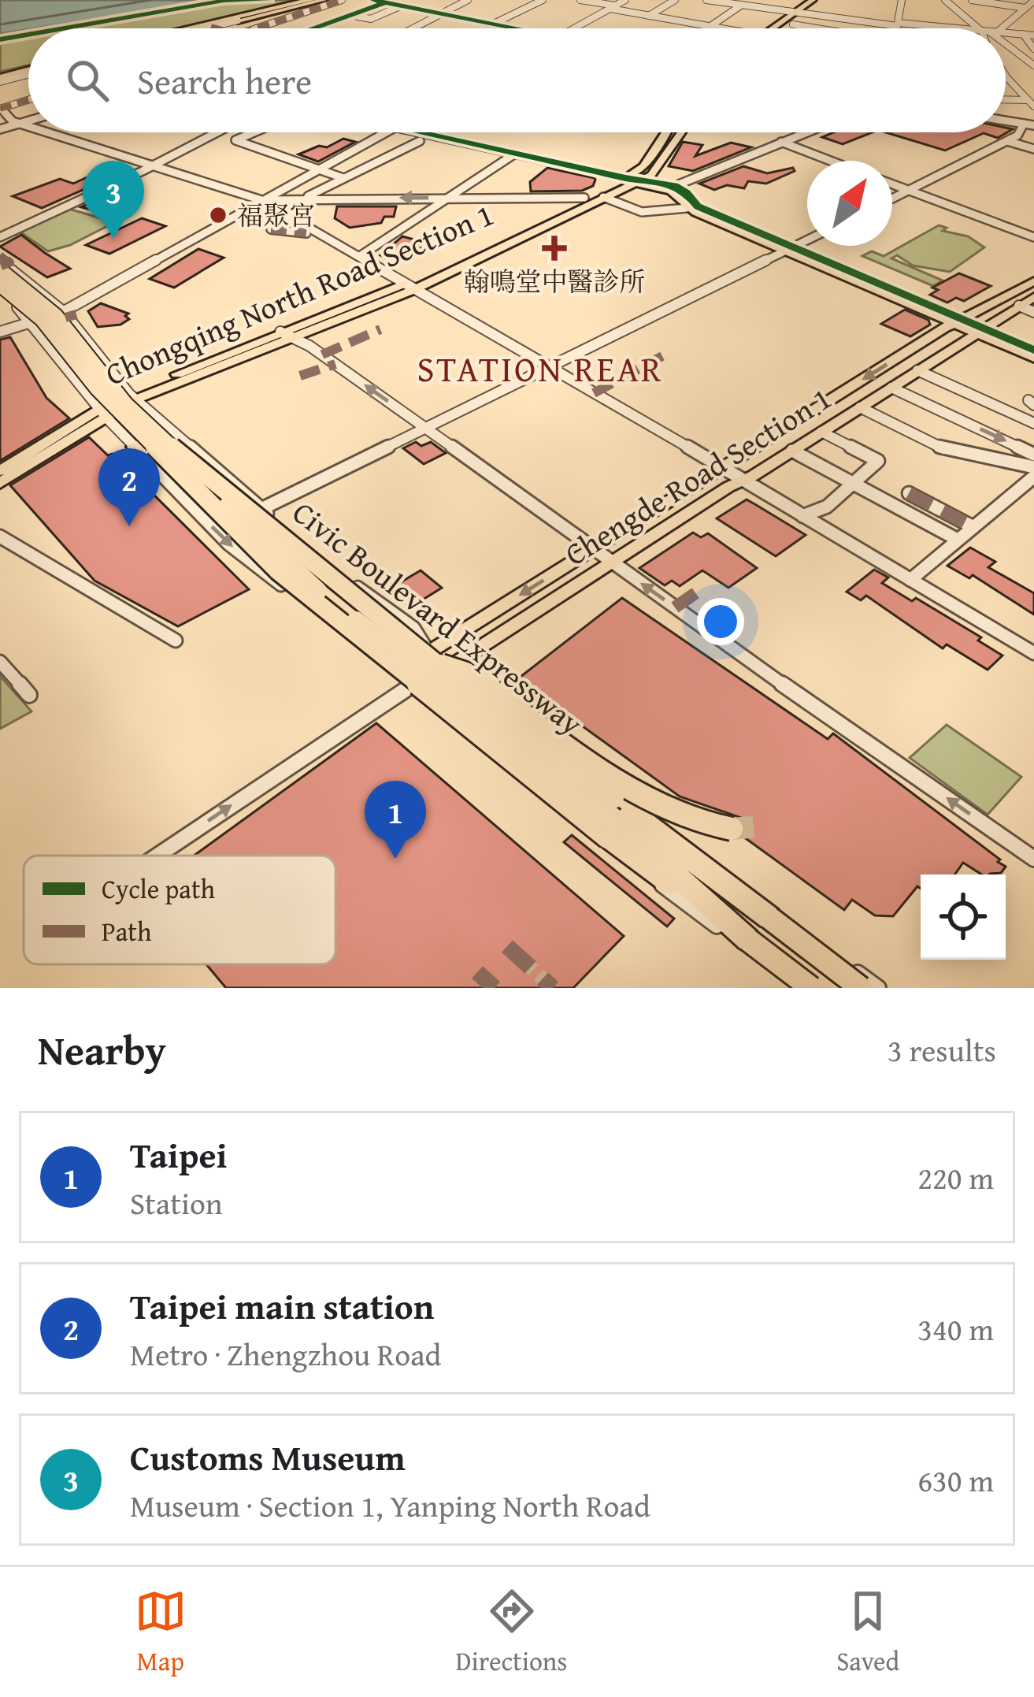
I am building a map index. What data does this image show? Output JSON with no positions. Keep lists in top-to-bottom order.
{
  "streets": {
    "highway": ["Civic Boulevard Expressway"],
    "main road": ["Chongqing North Road Section 1", "Chengde Road Section 1"]
  },
  "crossings": [
    ["Chengde Road Section 1", "Civic Boulevard Expressway"]
  ],
  "districts": ["STATION REAR"],
  "places": {
    "other": ["福聚宮"],
    "health": ["翰鳴堂中醫診所"]
  },
  "legend": ["Cycle path", "Path"],
  "north": "top right",
  "page": {
    "search": "Search here",
    "pins": ["3", "2", "1"],
    "heading": ["Nearby", "3 results"],
    "list": [
      {
        "mark": "1",
        "name": "Taipei",
        "note": "Station",
        "value": "220 m"
      },
      {
        "mark": "2",
        "name": "Taipei main station",
        "note": "Metro · Zhengzhou Road",
        "value": "340 m"
      },
      {
        "mark": "3",
        "name": "Customs Museum",
        "note": "Museum · Section 1, Yanping North Road",
        "value": "630 m"
      }
    ],
    "nav": ["Map", "Directions", "Saved"]
  }
}
